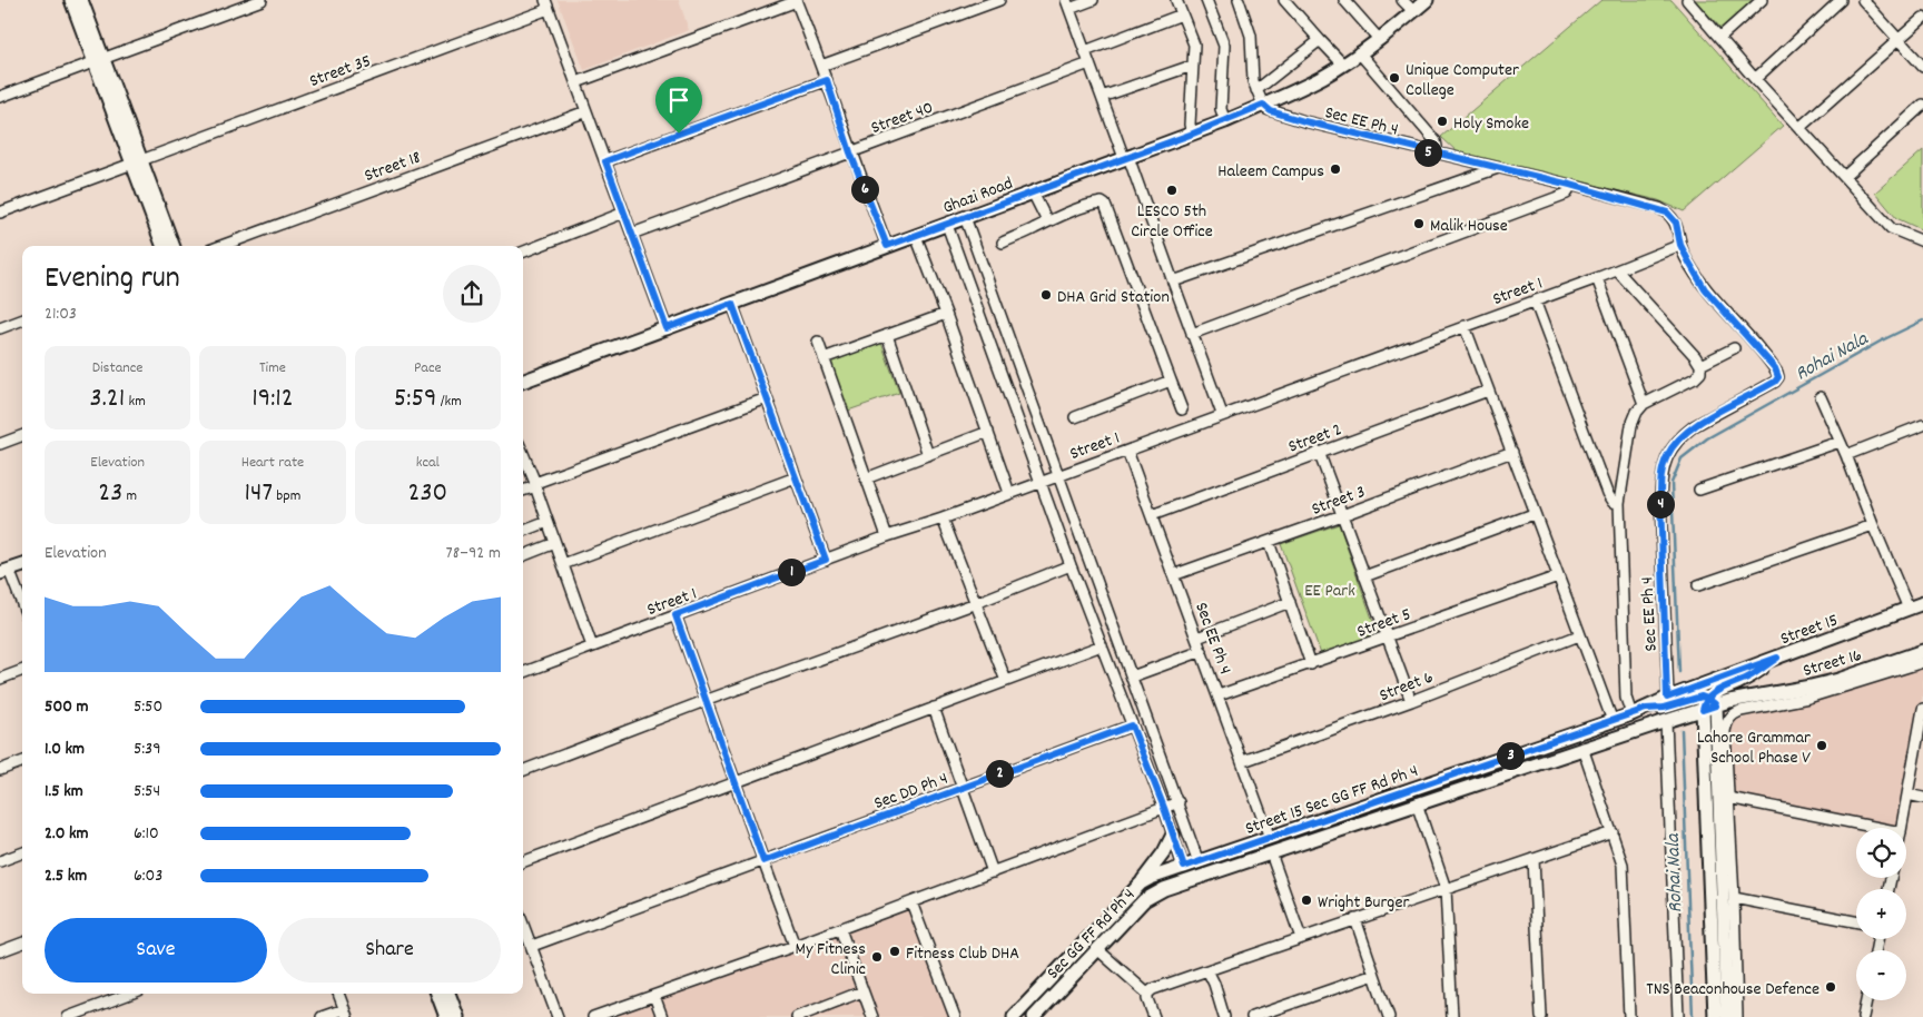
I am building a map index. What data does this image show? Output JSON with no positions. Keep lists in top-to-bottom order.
{
  "streets": {
    "main road": [
      "Ghazi Road",
      "Street 15",
      "Street 16",
      "Street 15 Sec GG FF Rd Ph 4",
      "Sec GG FF Rd Ph 4"
    ],
    "street": [
      "Street 35",
      "Street 40",
      "Sec EE Ph 4",
      "Street 18",
      "Street 1",
      "Street 2",
      "Street 3",
      "Street 5",
      "Street 6",
      "Sec DD Ph 4"
    ]
  },
  "crossings": [
    ["Sec EE Ph 4", "Ghazi Road"],
    ["Sec EE Ph 4", "Street 1"],
    ["Sec EE Ph 4", "Street 2"],
    ["Sec EE Ph 4", "Street 3"],
    ["Sec EE Ph 4", "Street 5"],
    ["Sec EE Ph 4", "Street 6"],
    ["Sec EE Ph 4", "Street 15 Sec GG FF Rd Ph 4"],
    ["Street 15", "Street 15 Sec GG FF Rd Ph 4"],
    ["Street 16", "Sec GG FF Rd Ph 4"]
  ],
  "water": ["Rohai Nala"],
  "parks": ["EE Park"],
  "places": [
    "Unique Computer College",
    "Holy Smoke",
    "Haleem Campus",
    "LESCO 5th Circle Office",
    "Malik House",
    "DHA Grid Station",
    "Lahore Grammar School Phase V",
    "Wright Burger",
    "Fitness Club DHA",
    "My Fitness Clinic",
    "TNS Beaconhouse Defence"
  ],
  "page": {
    "pins": [
      "5",
      "6",
      "4",
      "1",
      "3",
      "2"
    ],
    "heading": ["Evening run", "21:03"],
    "stats": [
      ["Distance", "3.21 km"],
      ["Time", "19:12"],
      ["Pace", "5:59 /km"],
      ["Elevation", "23 m"],
      ["Heart rate", "147 bpm"],
      ["kcal", "230"]
    ],
    "chart": ["Elevation", "78–92 m"],
    "list": [
      {
        "name": "500 m",
        "note": "5:50"
      },
      {
        "name": "1.0 km",
        "note": "5:39"
      },
      {
        "name": "1.5 km",
        "note": "5:54"
      },
      {
        "name": "2.0 km",
        "note": "6:10"
      },
      {
        "name": "2.5 km",
        "note": "6:03"
      }
    ],
    "map_buttons": ["+", "−"],
    "buttons": ["Save", "Share"]
  }
}
